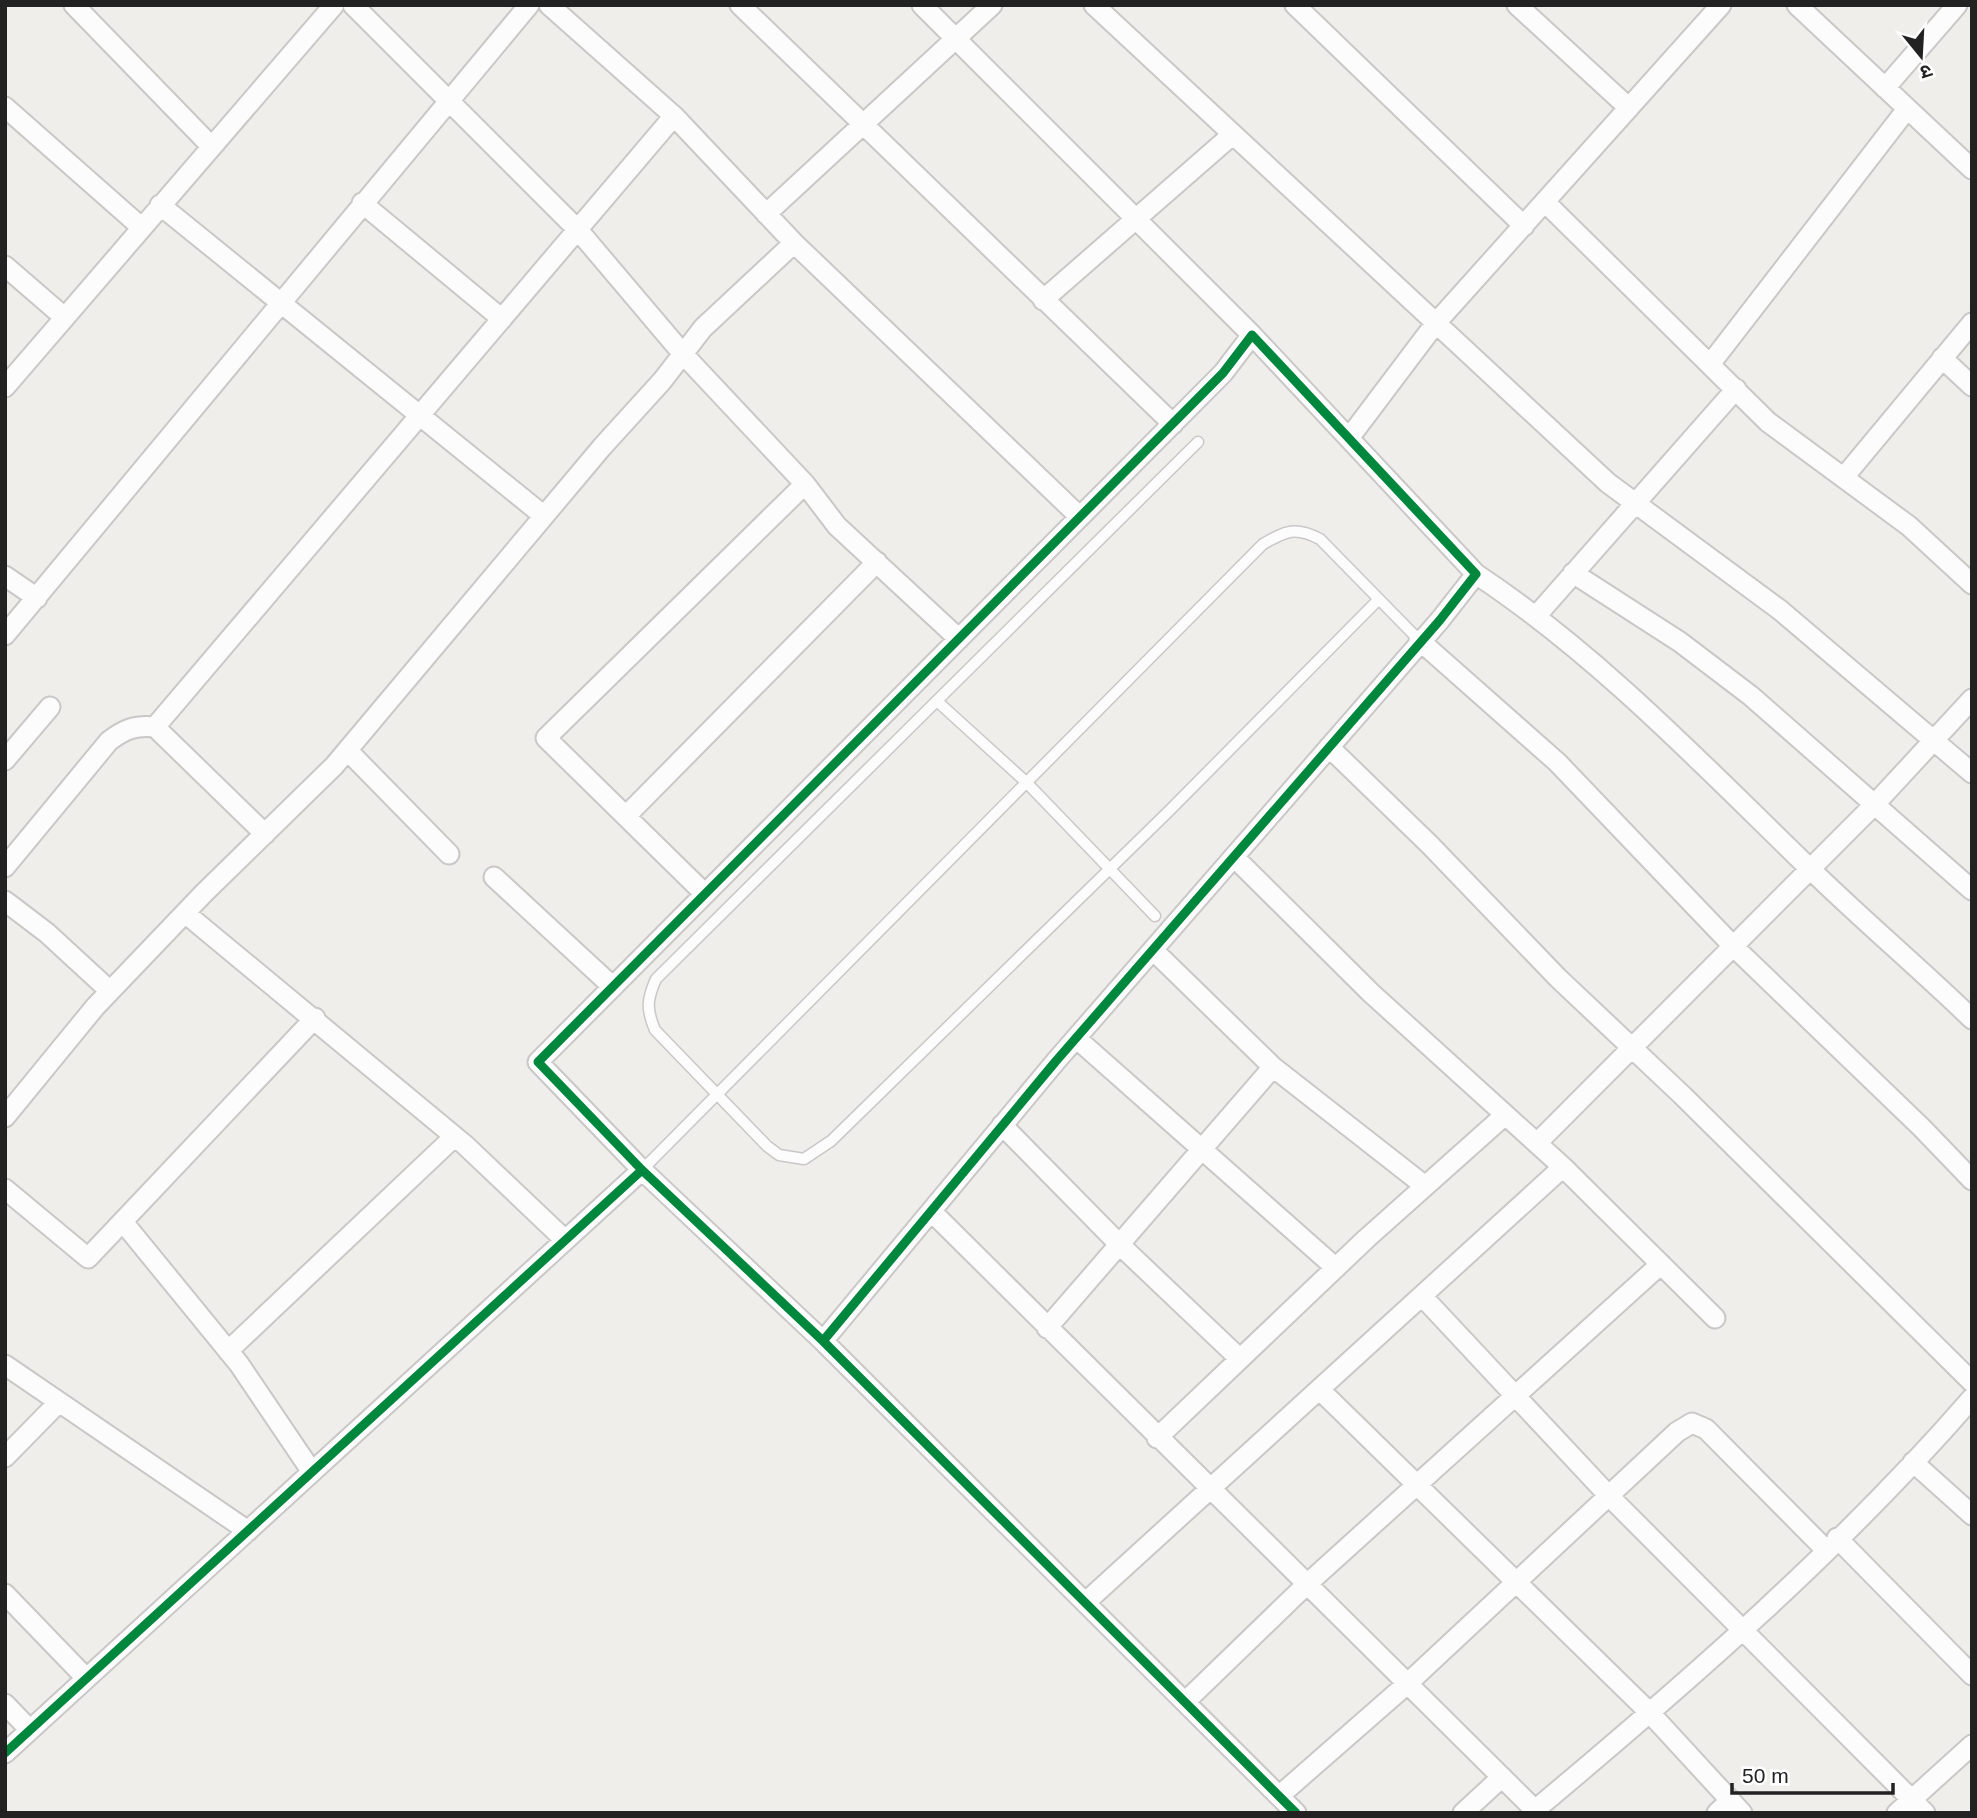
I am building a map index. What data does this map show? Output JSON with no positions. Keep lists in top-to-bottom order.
{
  "scale_bar": "50 m",
  "north": "bottom"
}
